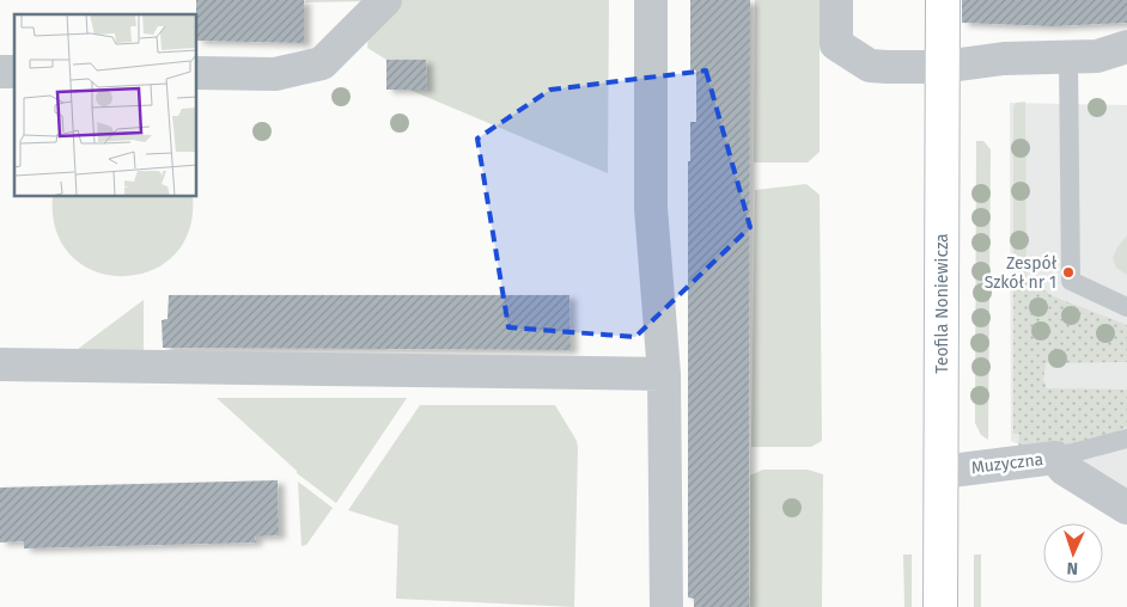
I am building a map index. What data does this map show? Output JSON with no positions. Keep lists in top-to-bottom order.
{
  "streets": {
    "street": ["Teofila Noniewicza", "Muzyczna"]
  },
  "crossings": [
    ["Teofila Noniewicza", "Muzyczna"]
  ],
  "places": ["Zespół Szkół nr 1"],
  "north": "bottom"
}
